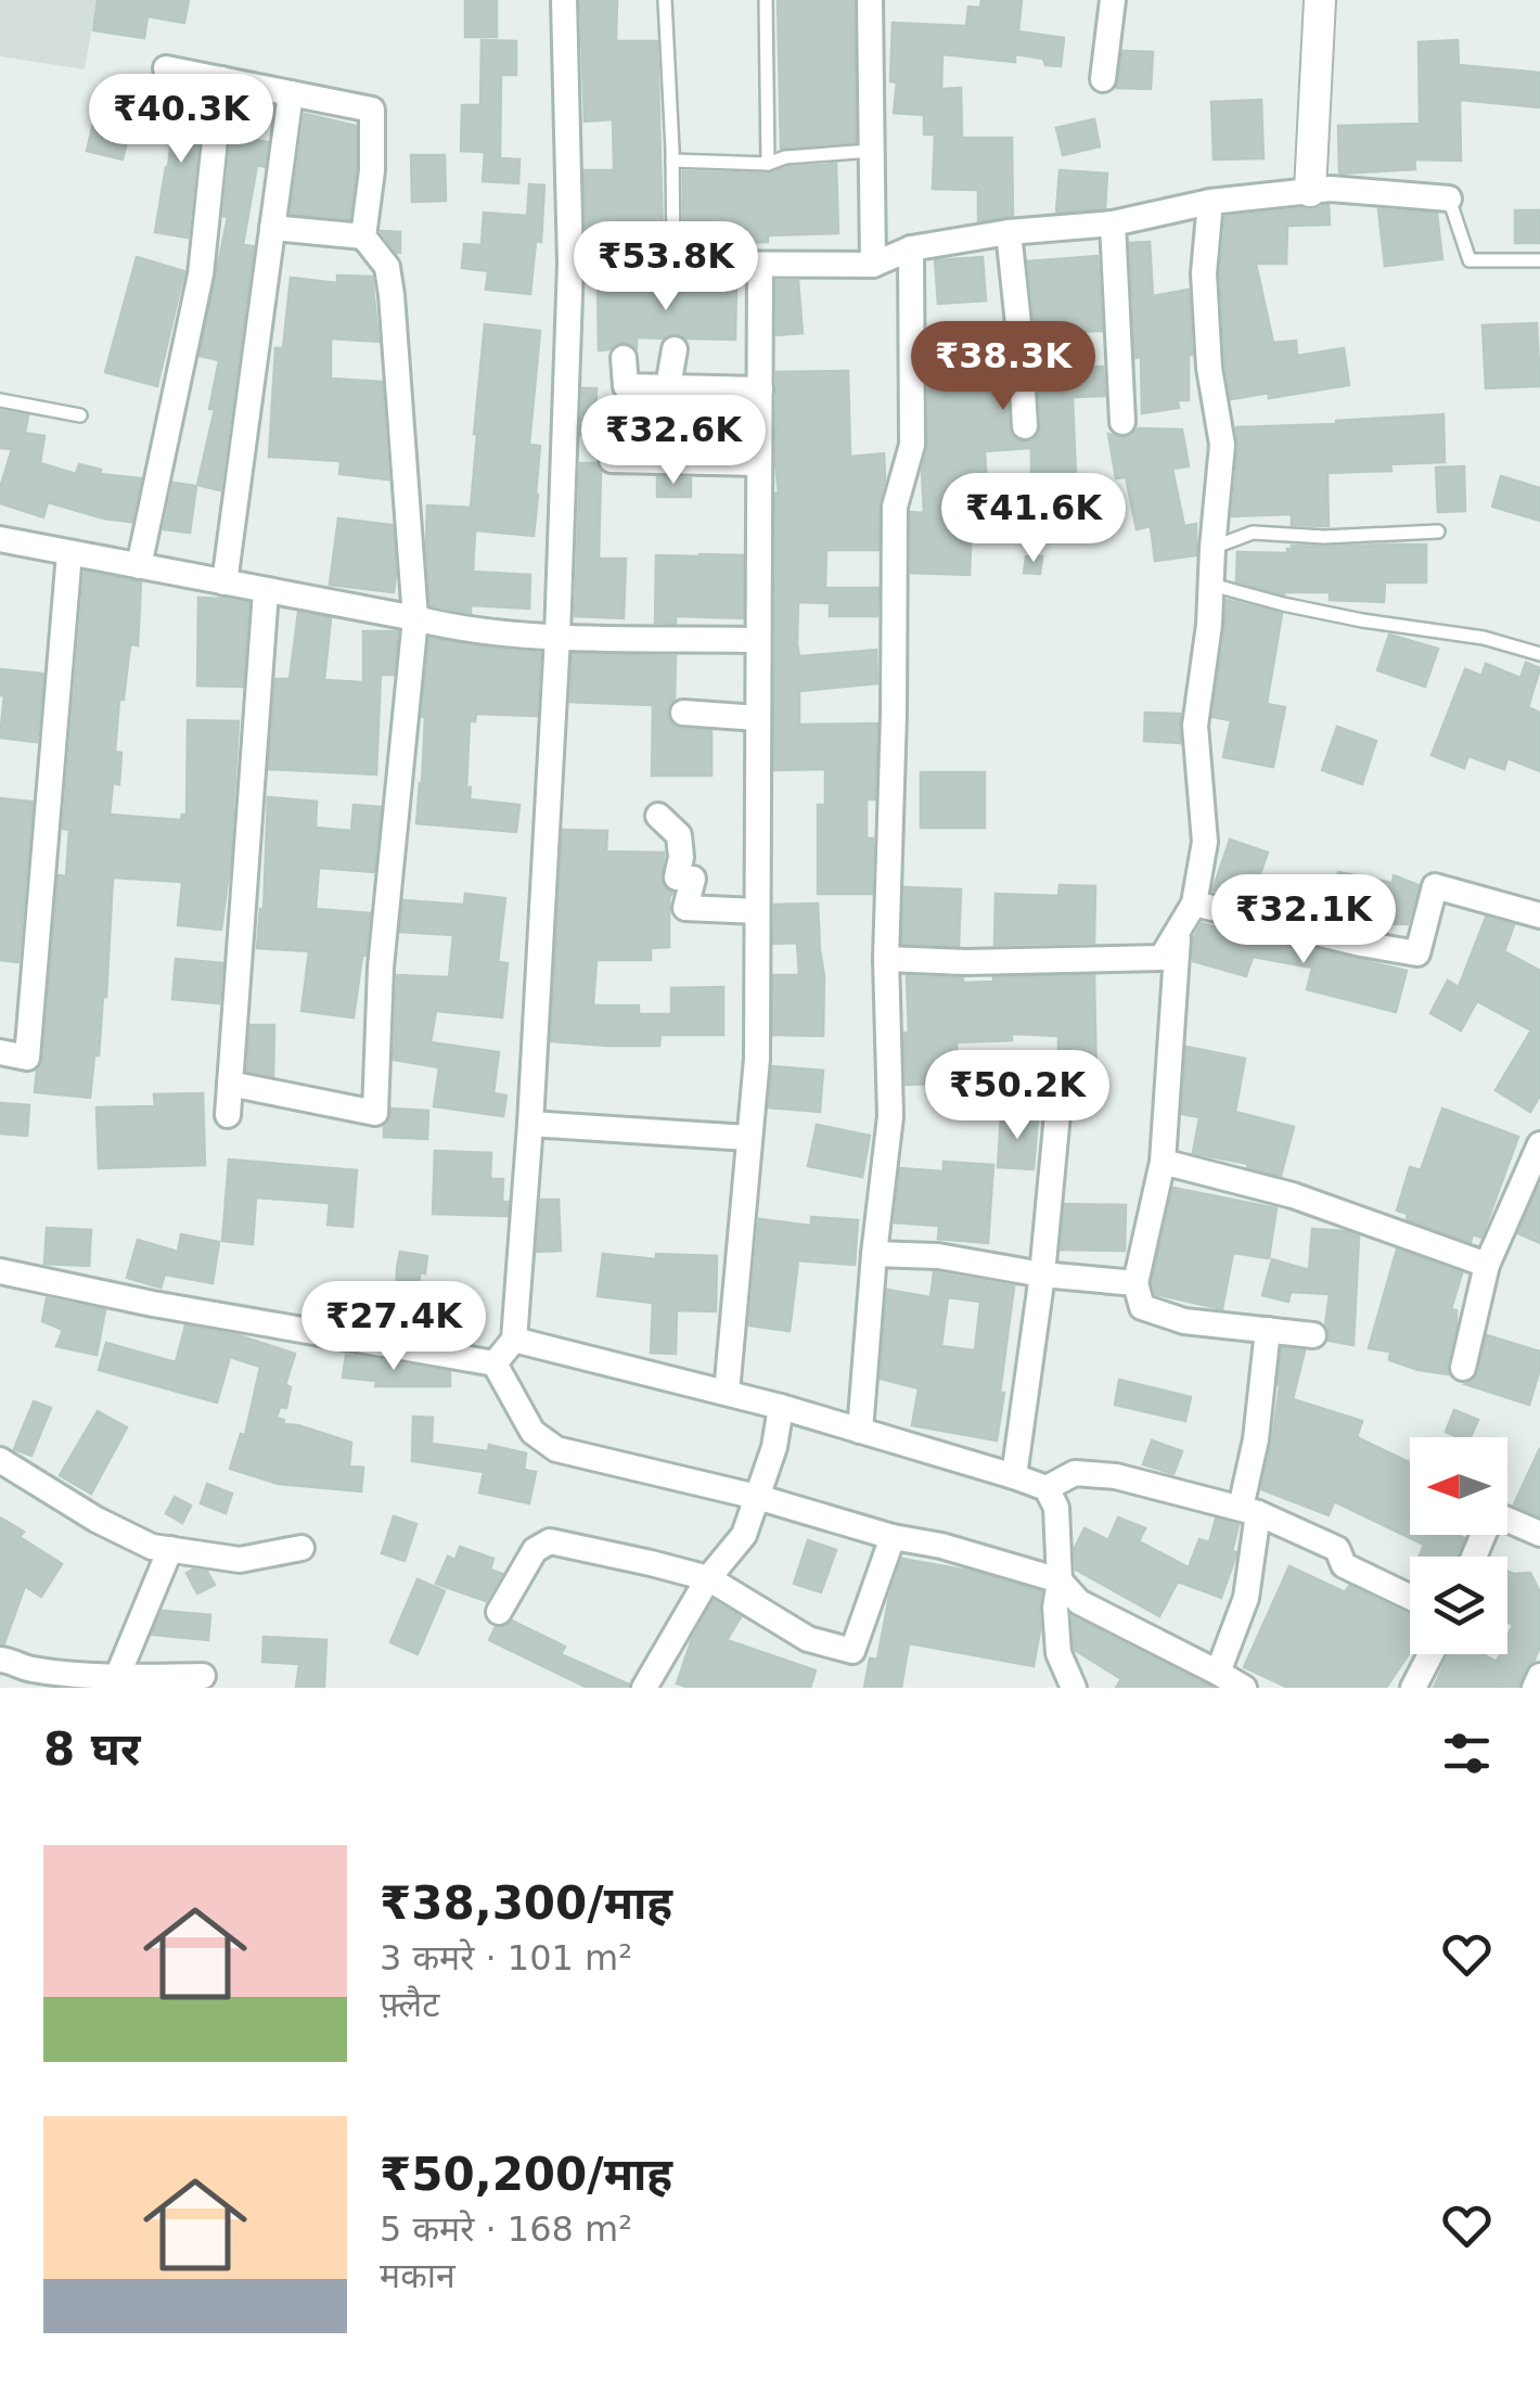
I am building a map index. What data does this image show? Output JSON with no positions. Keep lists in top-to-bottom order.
{
  "north": "left",
  "page": {
    "price": [
      "₹40.3K",
      "₹53.8K",
      "₹38.3K",
      "₹32.6K",
      "₹41.6K",
      "₹32.1K",
      "₹50.2K",
      "₹27.4K"
    ],
    "heading": "8 घर",
    "list": [
      {
        "name": "₹38,300/माह",
        "note": "3 कमरे · 101 m² · फ़्लैट"
      },
      {
        "name": "₹50,200/माह",
        "note": "5 कमरे · 168 m² · मकान"
      }
    ]
  }
}
